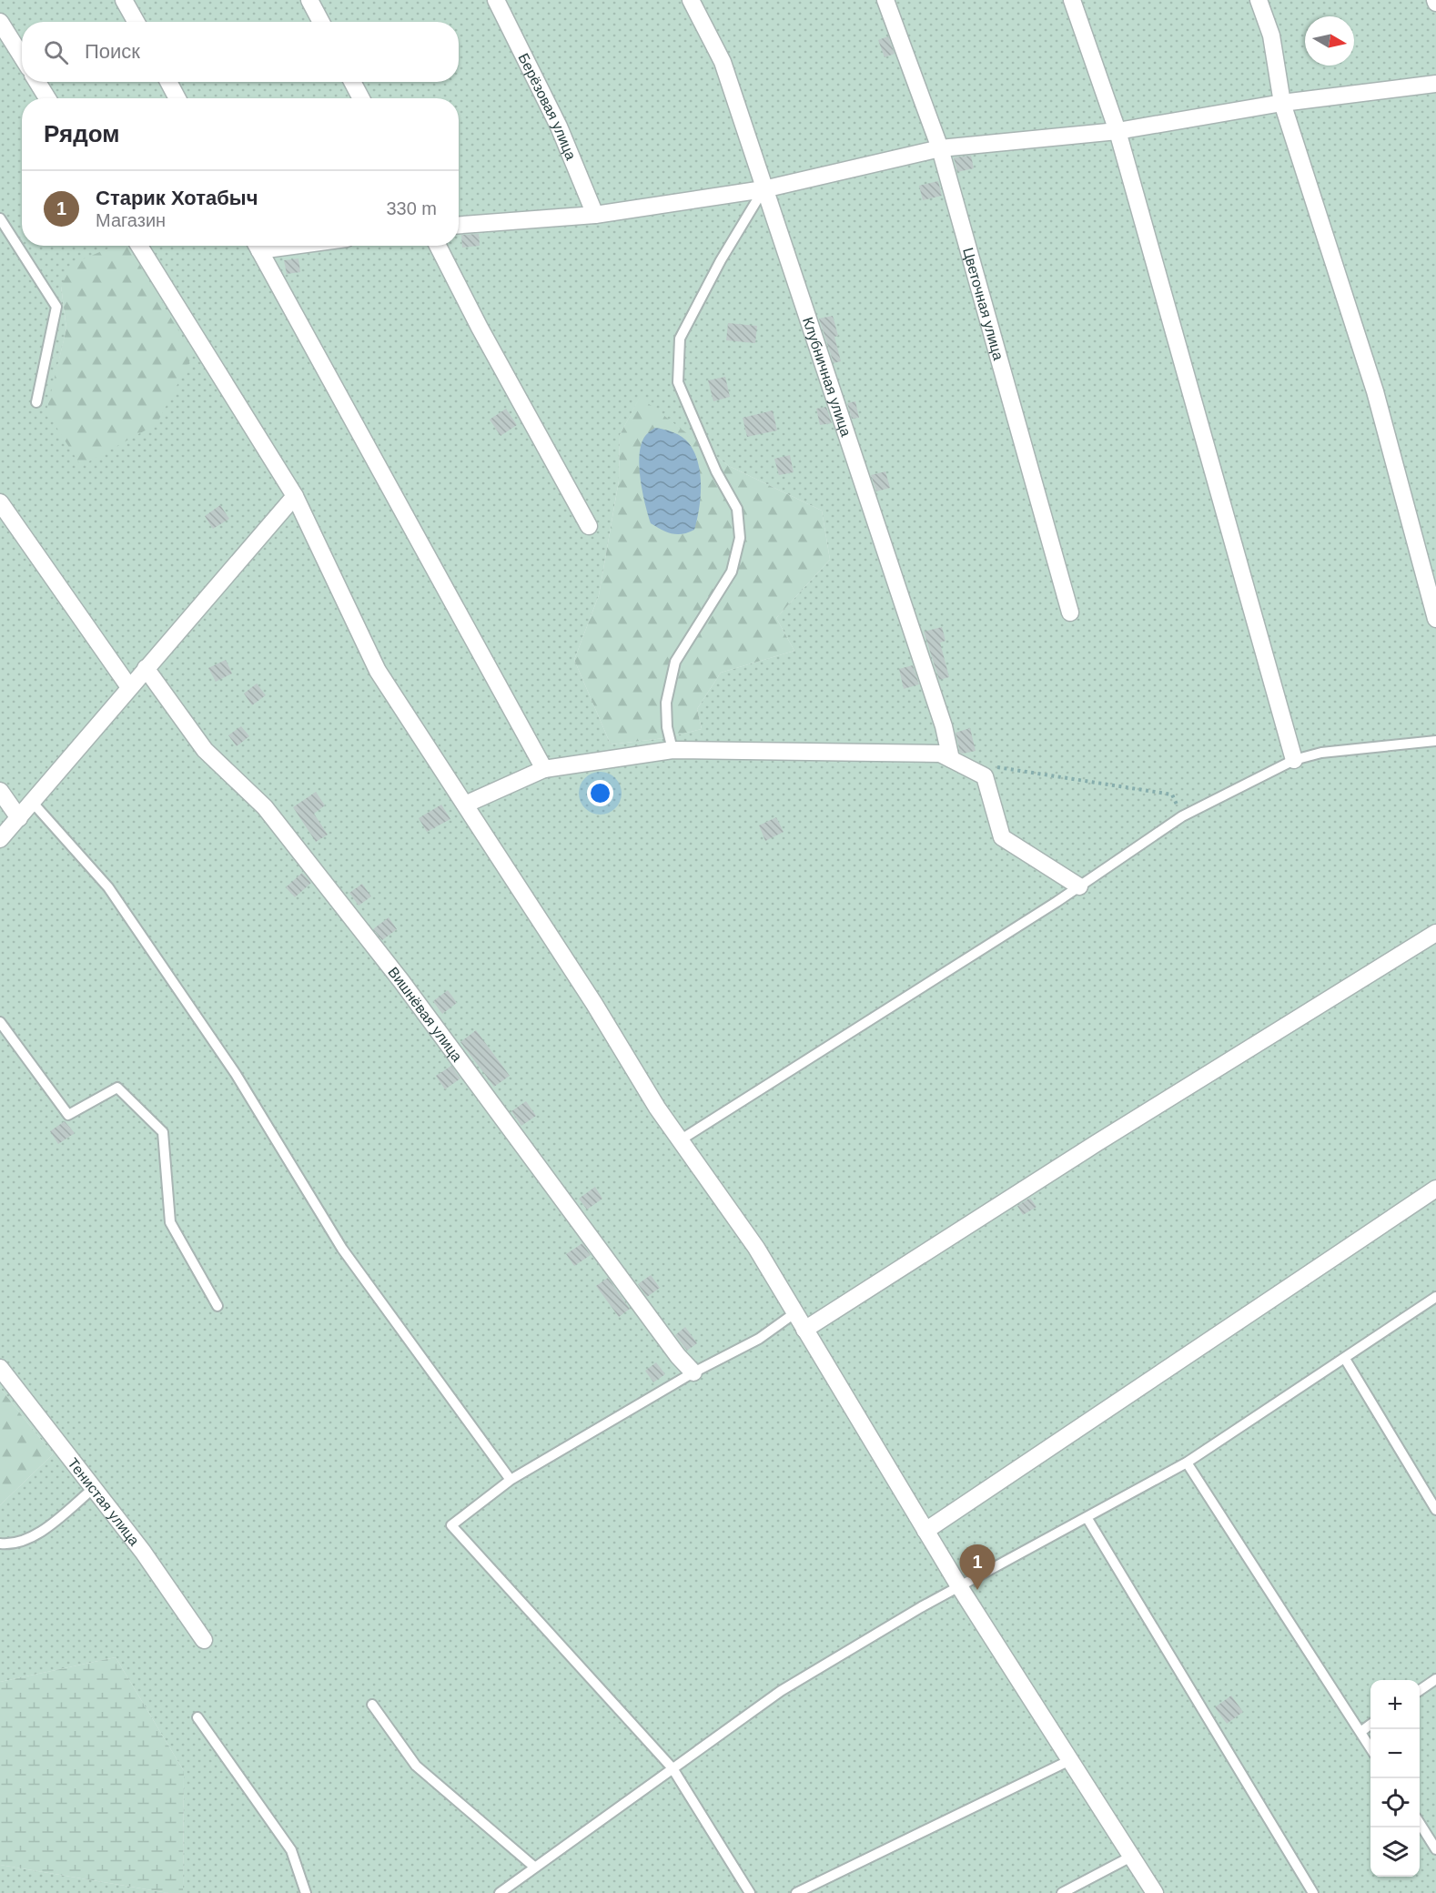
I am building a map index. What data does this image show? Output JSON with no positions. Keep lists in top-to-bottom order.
{
  "streets": {
    "street": [
      "Берёзовая улица",
      "Цветочная улица",
      "Клубничная улица",
      "Вишнёвая улица",
      "Тенистая улица"
    ]
  },
  "north": "right",
  "page": {
    "search": "Поиск",
    "heading": "Рядом",
    "list": [
      {
        "mark": "1",
        "name": "Старик Хотабыч",
        "note": "Магазин",
        "value": "330 m"
      }
    ],
    "pins": "1",
    "map_buttons": ["+", "−"]
  }
}
